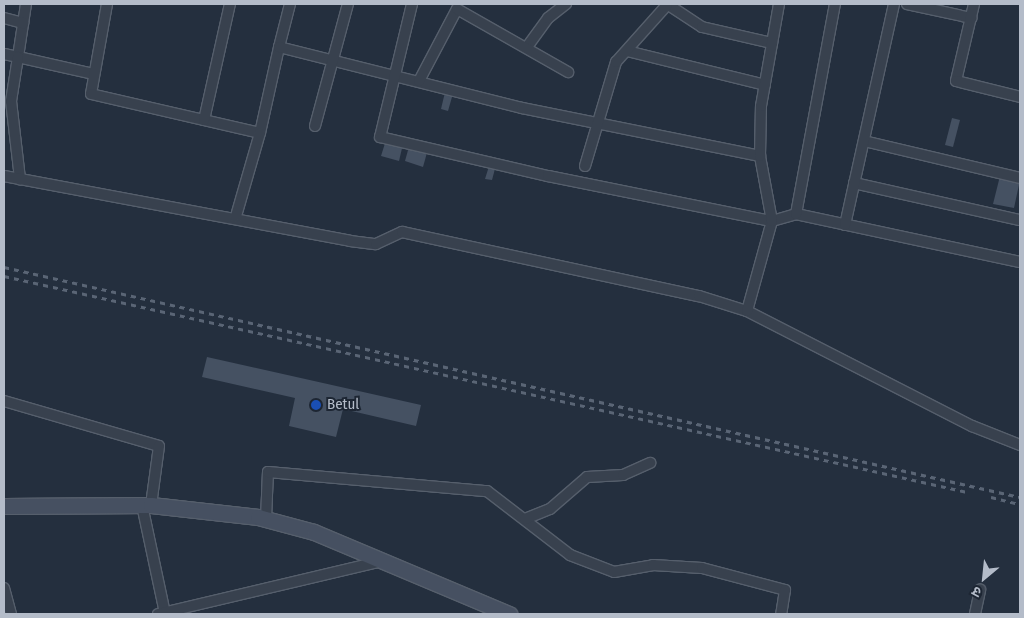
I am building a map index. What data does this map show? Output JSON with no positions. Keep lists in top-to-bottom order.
{
  "places": ["Betul"],
  "north": "bottom left"
}
